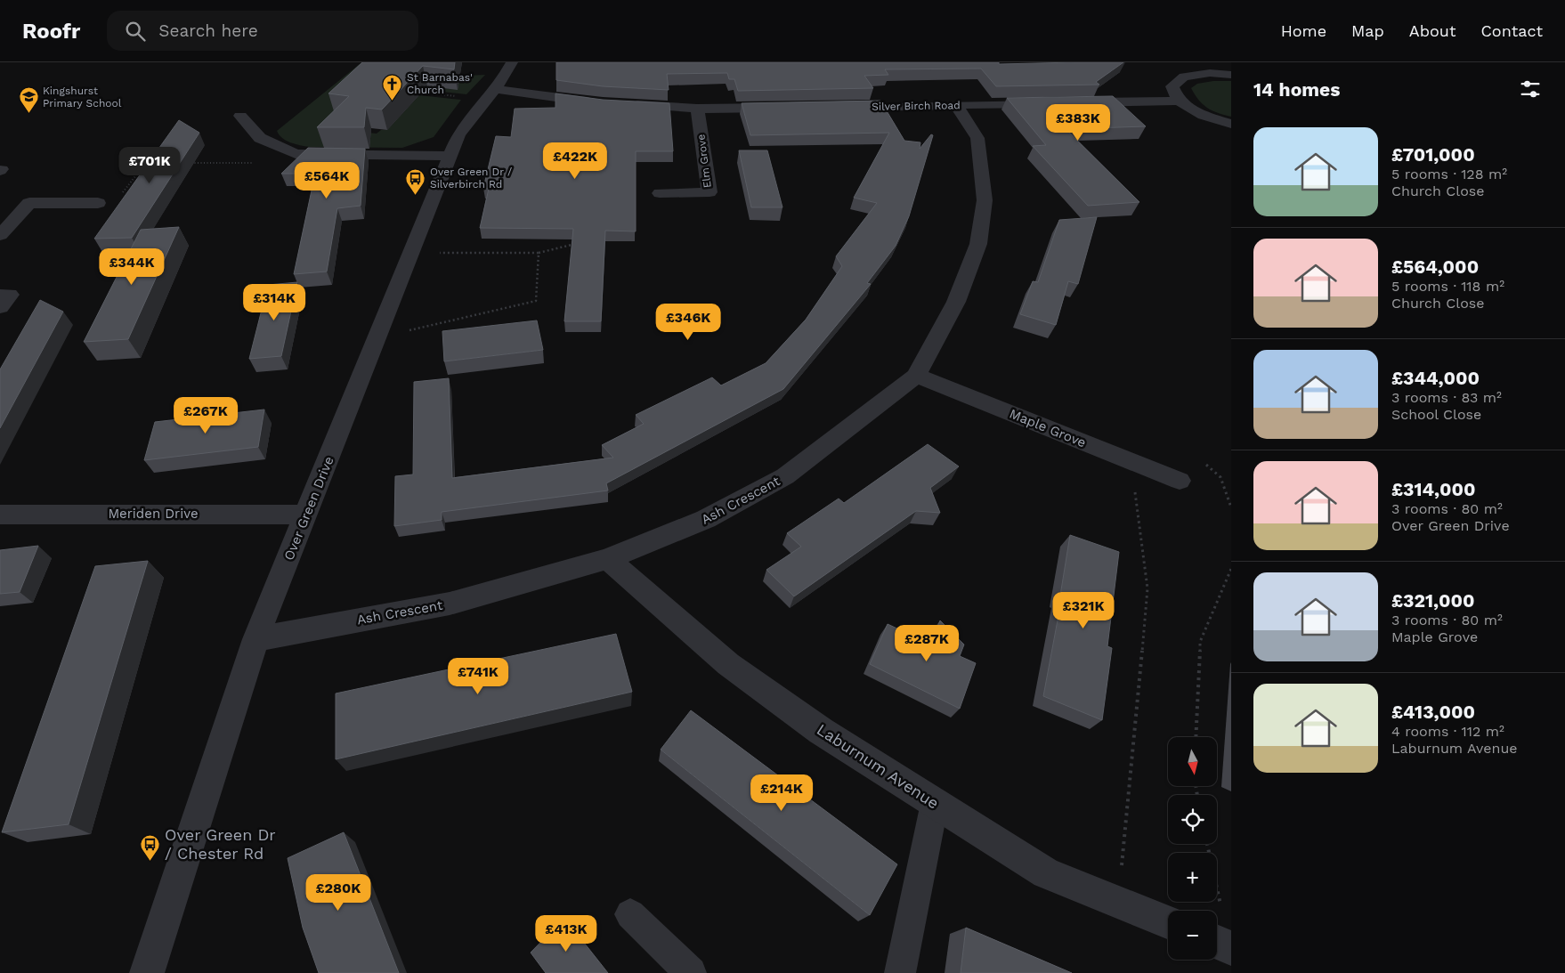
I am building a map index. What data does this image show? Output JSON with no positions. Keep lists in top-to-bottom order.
{
  "streets": {
    "street": [
      "Silver Birch Road",
      "Elm Grove",
      "Maple Grove",
      "Ash Crescent",
      "Over Green Drive",
      "Meriden Drive",
      "Laburnum Avenue"
    ]
  },
  "crossings": [
    ["Silver Birch Road", "Ash Crescent"],
    ["Maple Grove", "Ash Crescent"],
    ["Ash Crescent", "Over Green Drive"],
    ["Ash Crescent", "Laburnum Avenue"],
    ["Over Green Drive", "Meriden Drive"]
  ],
  "places": {
    "church": ["St Barnabas' Church"],
    "school or university": ["Kingshurst Primary School"],
    "bus stop": ["Over Green Dr / Silverbirch Rd", "Over Green Dr / Chester Rd"]
  },
  "north": "bottom",
  "page": {
    "header": "Roofr",
    "search": "Search here",
    "nav": [
      "Home",
      "Map",
      "About",
      "Contact"
    ],
    "heading": "14 homes",
    "price": [
      "£383K",
      "£422K",
      "£701K",
      "£564K",
      "£344K",
      "£314K",
      "£346K",
      "£267K",
      "£321K",
      "£287K",
      "£741K",
      "£214K",
      "£280K",
      "£413K"
    ],
    "list": [
      {
        "name": "£701,000",
        "note": "5 rooms · 128 m² · Church Close"
      },
      {
        "name": "£564,000",
        "note": "5 rooms · 118 m² · Church Close"
      },
      {
        "name": "£344,000",
        "note": "3 rooms · 83 m² · School Close"
      },
      {
        "name": "£314,000",
        "note": "3 rooms · 80 m² · Over Green Drive"
      },
      {
        "name": "£321,000",
        "note": "3 rooms · 80 m² · Maple Grove"
      },
      {
        "name": "£413,000",
        "note": "4 rooms · 112 m² · Laburnum Avenue"
      }
    ],
    "map_buttons": ["+", "−"]
  }
}
